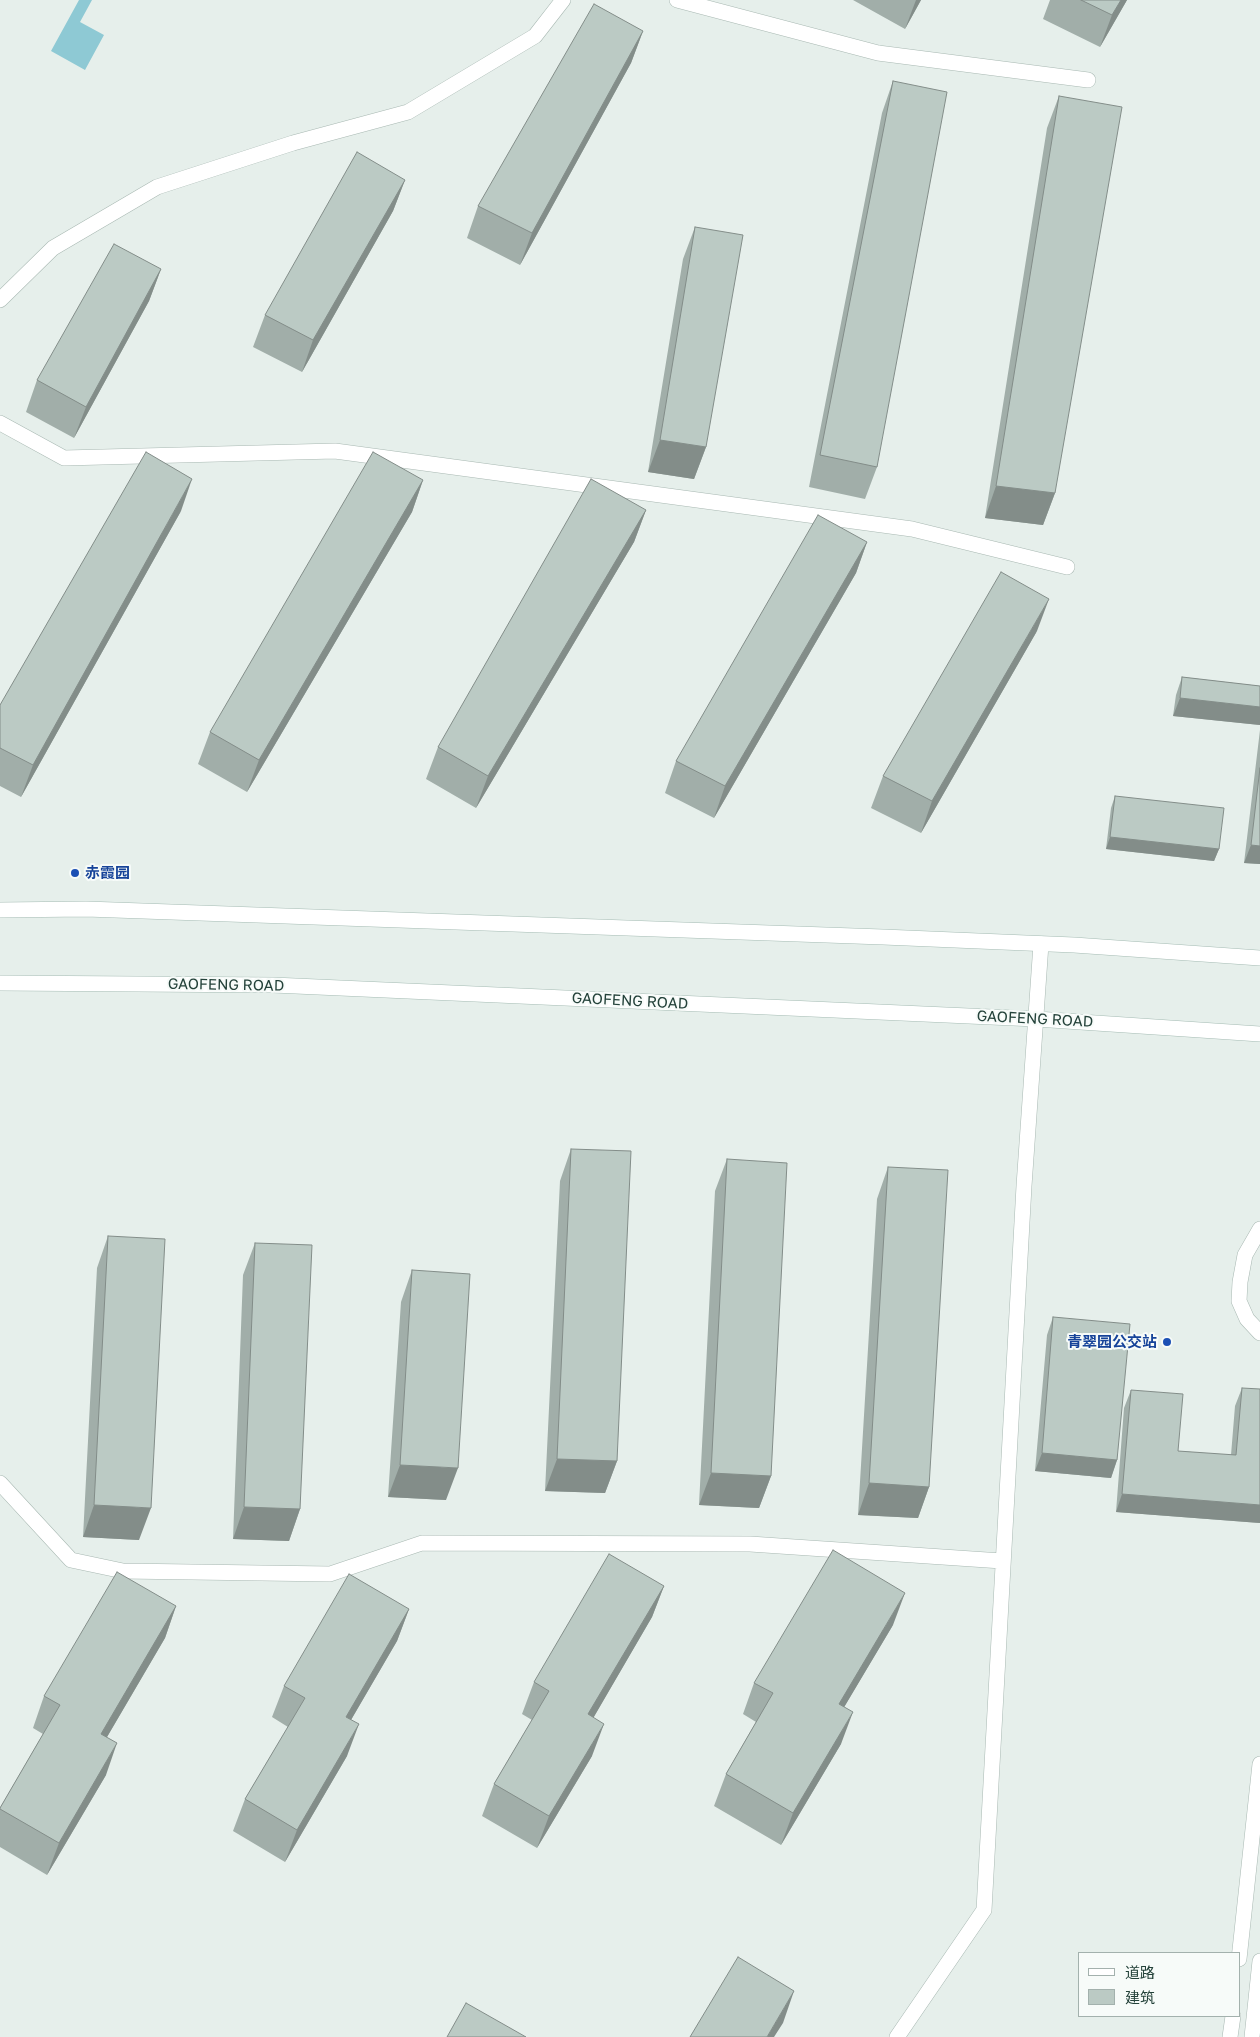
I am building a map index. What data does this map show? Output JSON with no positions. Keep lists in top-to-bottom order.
{
  "streets": {
    "main road": ["GAOFENG ROAD"]
  },
  "places": ["赤霞园", "青翠园公交站"],
  "legend": ["道路", "建筑"]
}
